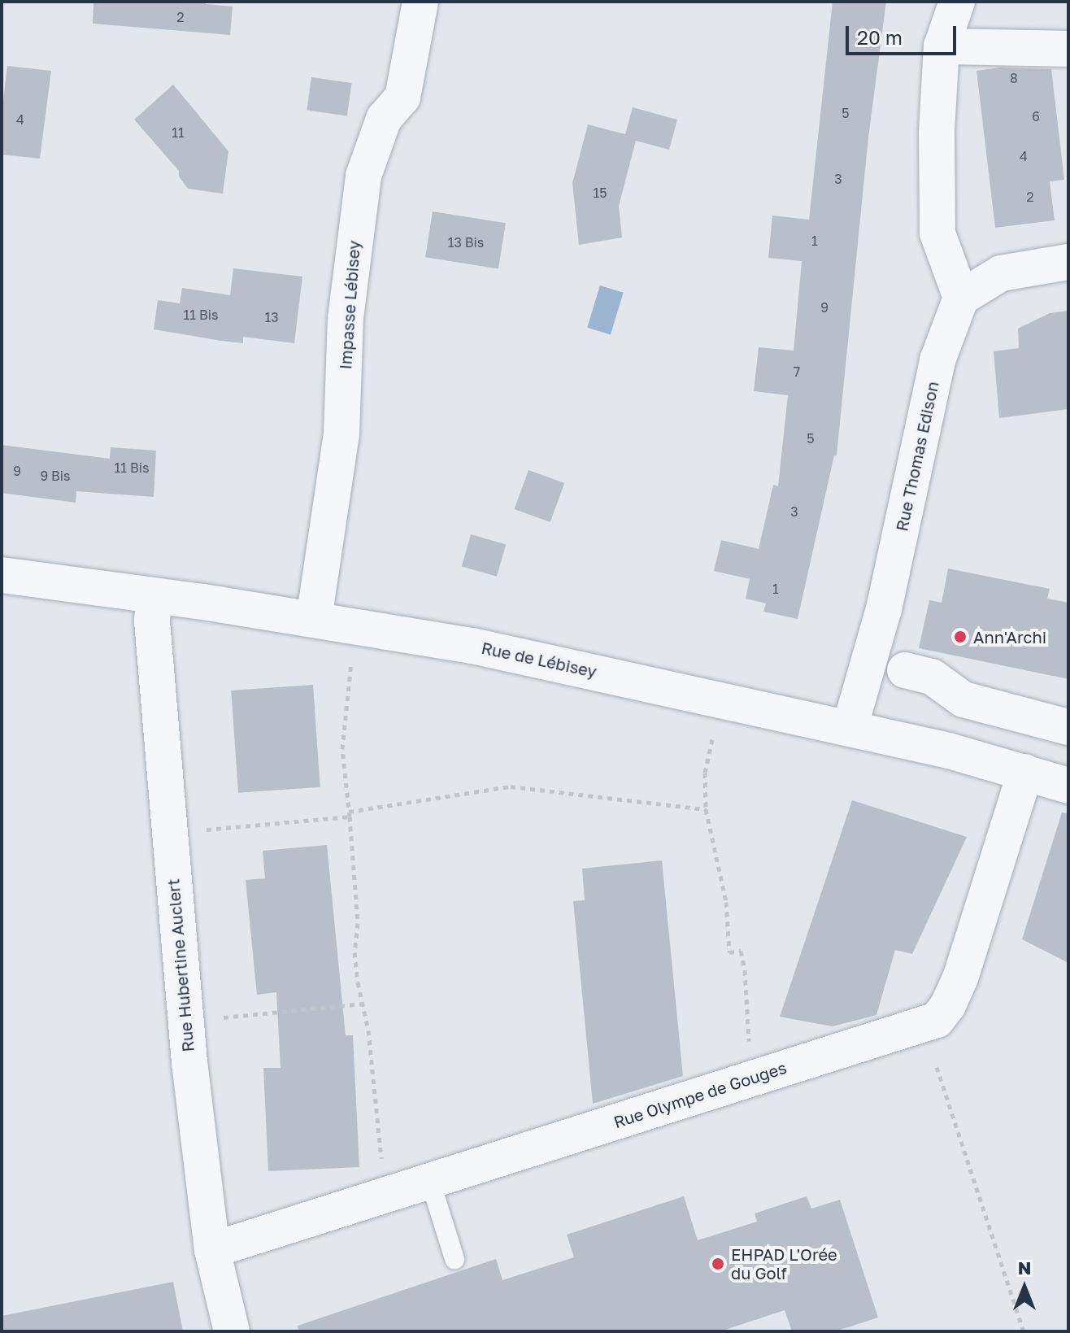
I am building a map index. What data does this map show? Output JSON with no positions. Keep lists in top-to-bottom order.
{
  "streets": {
    "street": [
      "Impasse Lébisey",
      "Rue Thomas Edison",
      "Rue de Lébisey",
      "Rue Hubertine Auclert",
      "Rue Olympe de Gouges"
    ]
  },
  "crossings": [
    ["Impasse Lébisey", "Rue de Lébisey"],
    ["Rue Thomas Edison", "Rue de Lébisey"],
    ["Rue de Lébisey", "Rue Hubertine Auclert"],
    ["Rue de Lébisey", "Rue Olympe de Gouges"],
    ["Rue Hubertine Auclert", "Rue Olympe de Gouges"]
  ],
  "places": ["Ann'Archi", "EHPAD L'Orée du Golf"],
  "house_numbers": [
    "2",
    "8",
    "5",
    "6",
    "4",
    "11",
    "4",
    "3",
    "15",
    "2",
    "1",
    "13 Bis",
    "9",
    "11 Bis",
    "13",
    "7",
    "5",
    "11 Bis",
    "9",
    "9 Bis",
    "3",
    "1"
  ],
  "scale_bar": "20 m",
  "north": "top"
}
